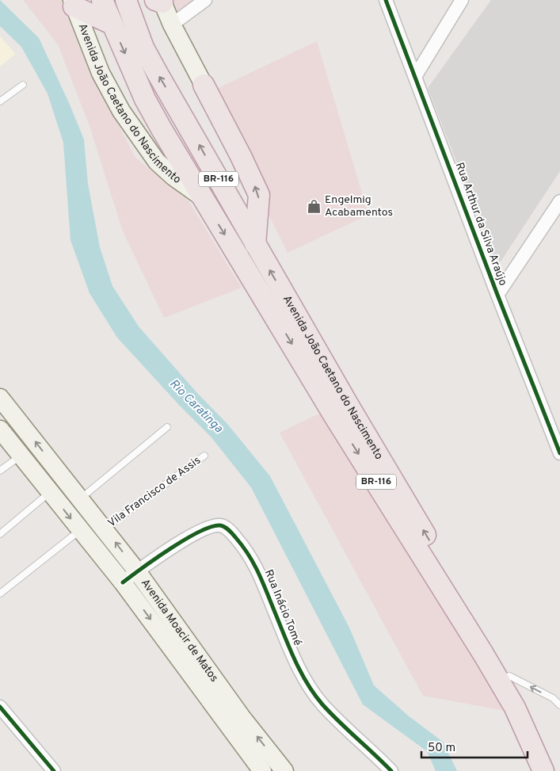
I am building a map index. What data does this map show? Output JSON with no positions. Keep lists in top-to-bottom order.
{
  "streets": {
    "highway": ["Avenida João Caetano do Nascimento", "BR-116"],
    "main road": ["Avenida Moacir de Matos"],
    "street": ["Rua Arthur da Silva Araújo", "Rua Inácio Tomé"],
    "lane": ["Vila Francisco de Assis"]
  },
  "crossings": [
    ["Vila Francisco de Assis", "Avenida Moacir de Matos"],
    ["Rua Inácio Tomé", "Avenida Moacir de Matos"]
  ],
  "water": ["Rio Caratinga"],
  "places": {
    "shop": ["Engelmig Acabamentos"]
  },
  "scale_bar": "50 m"
}
